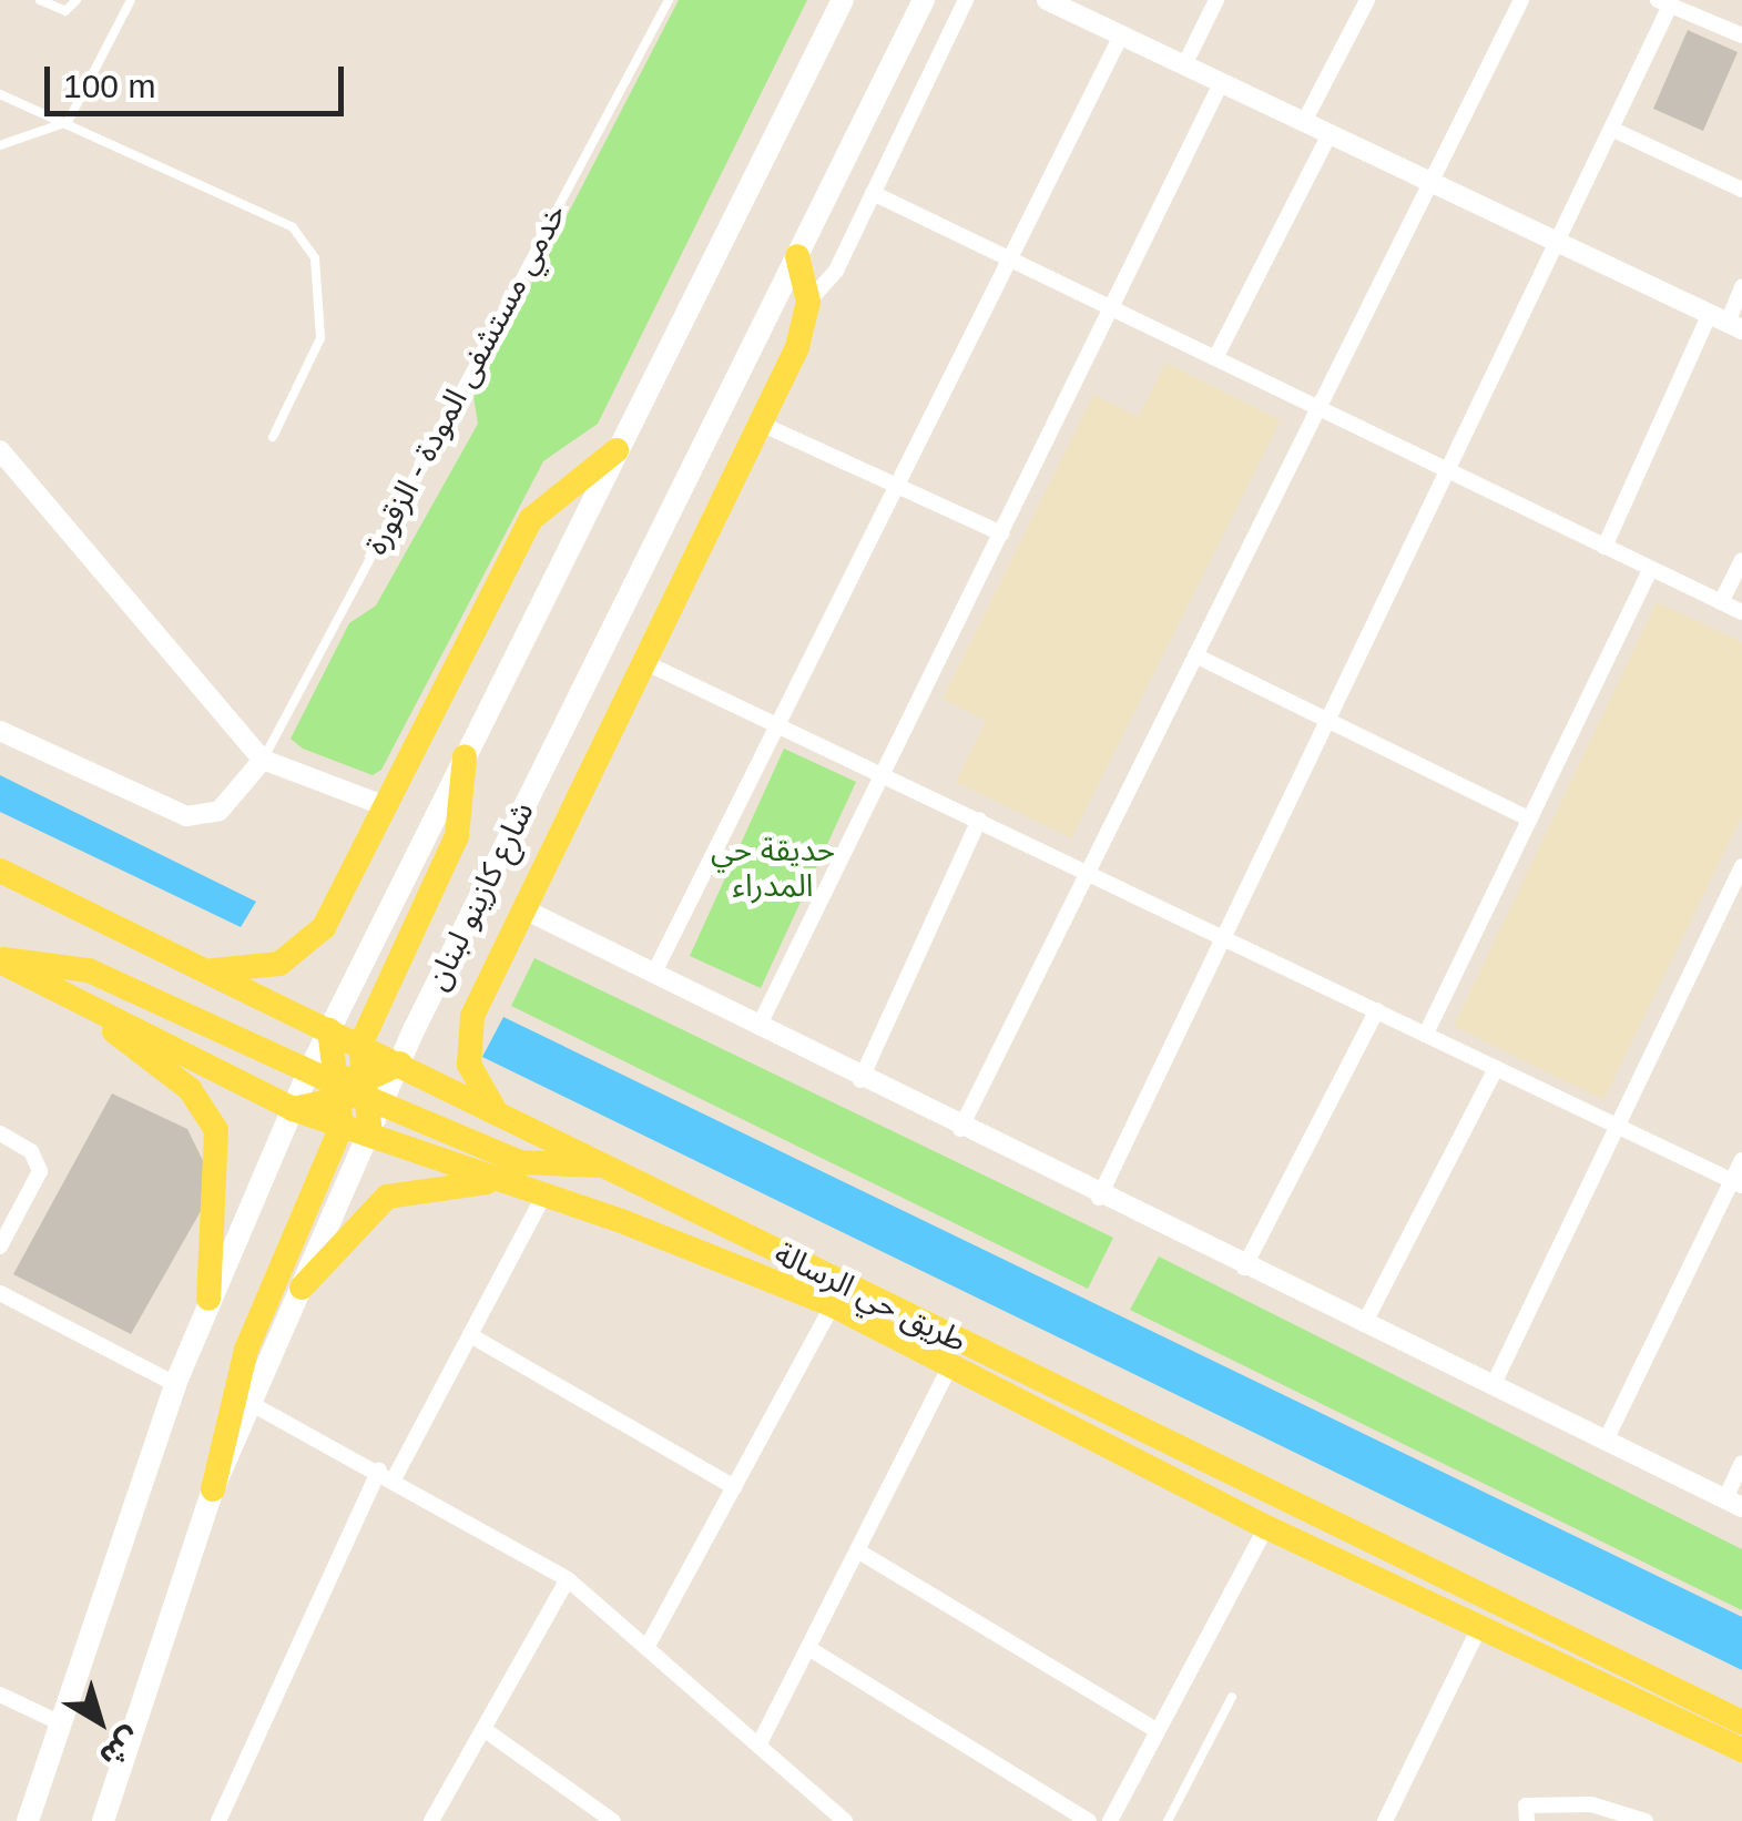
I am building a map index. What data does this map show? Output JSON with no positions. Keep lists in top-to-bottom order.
{
  "streets": {
    "main road": ["شارع كازينو لبنان", "طريق حي الرسالة"],
    "lane": ["خدمي مستشفى المودة - الزقورة"]
  },
  "crossings": [
    ["شارع كازينو لبنان", "طريق حي الرسالة"]
  ],
  "parks": ["حديقة حي المدراء"],
  "scale_bar": "100 m",
  "north": "bottom right"
}
